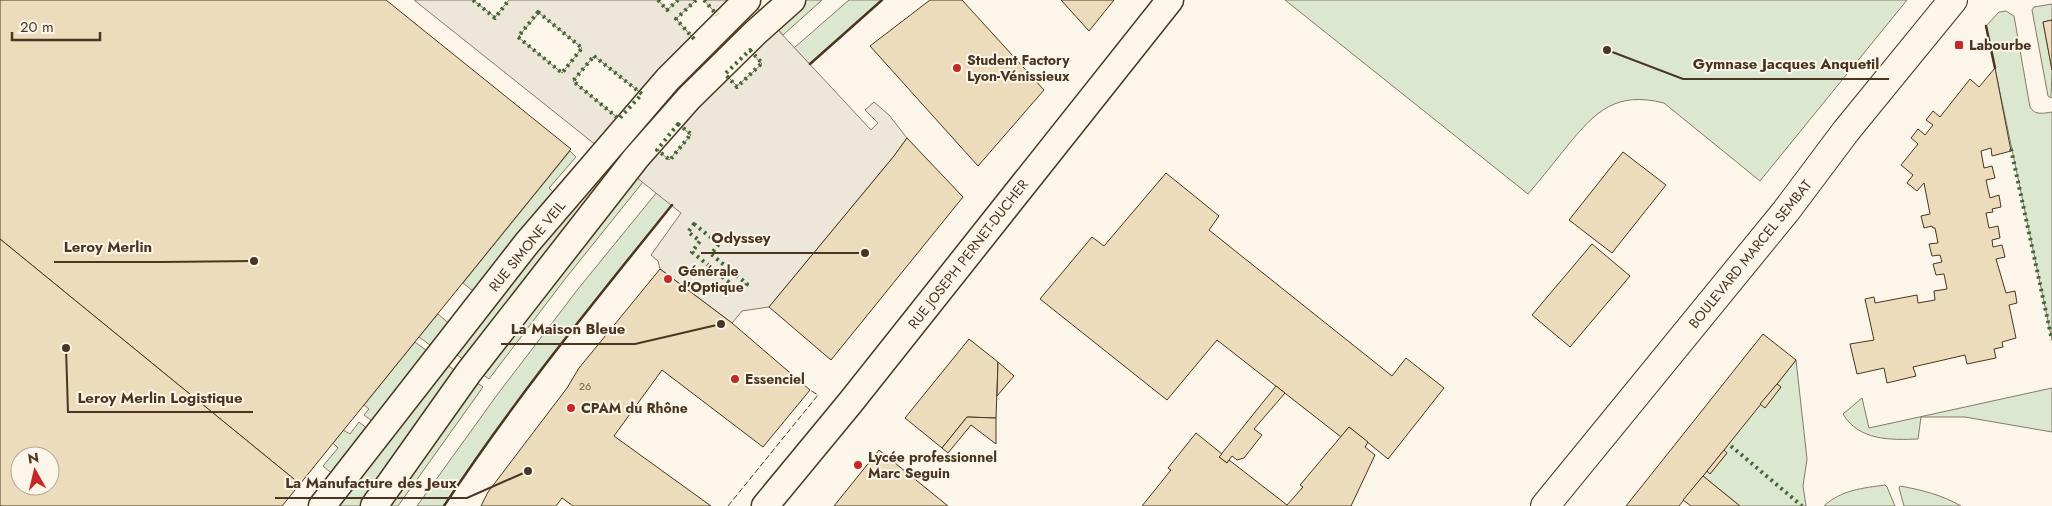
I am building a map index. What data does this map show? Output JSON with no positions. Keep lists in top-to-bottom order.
{
  "streets": {
    "street": ["RUE SIMONE VEIL", "RUE JOSEPH PERNET-DUCHER", "BOULEVARD MARCEL SEMBAT"]
  },
  "places": {
    "transit": ["Labourbe"],
    "other": [
      "Gymnase Jacques Anquetil",
      "Student Factory Lyon-Vénissieux",
      "Odyssey",
      "Leroy Merlin",
      "Générale d'Optique",
      "La Maison Bleue",
      "Leroy Merlin Logistique",
      "Essenciel",
      "CPAM du Rhône",
      "Lycée professionnel Marc Seguin",
      "La Manufacture des Jeux"
    ]
  },
  "house_numbers": ["26"],
  "scale_bar": "20 m",
  "north": "top"
}
